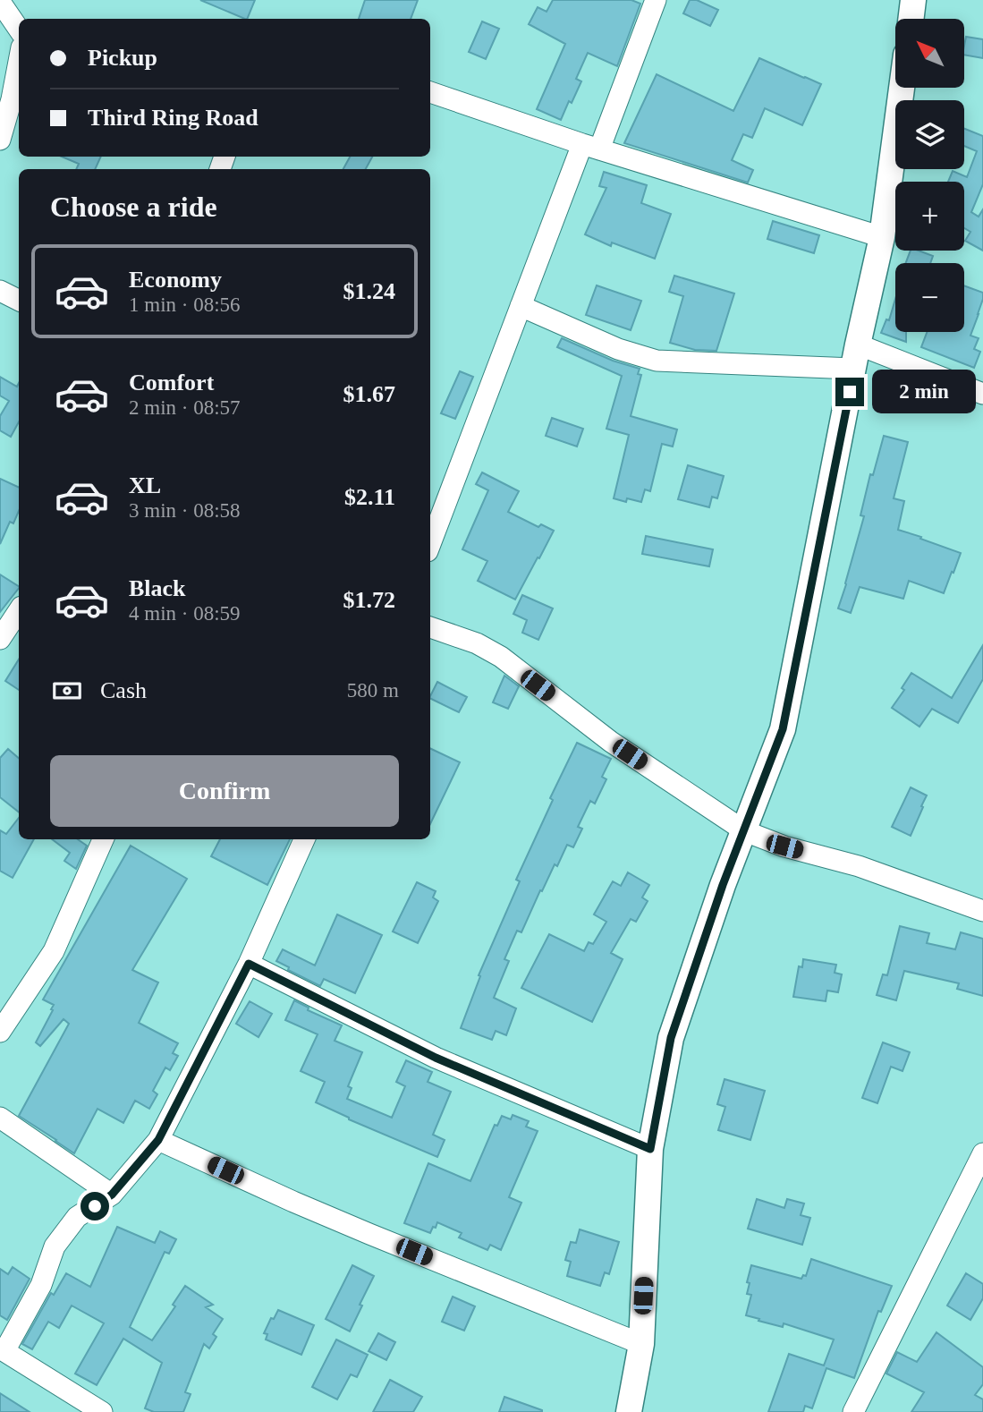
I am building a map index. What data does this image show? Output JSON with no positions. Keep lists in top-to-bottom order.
{
  "north": "top left",
  "page": {
    "map_buttons": ["+", "−"],
    "banner": ["Pickup", "Third Ring Road"],
    "heading": "Choose a ride",
    "list": [
      {
        "name": "Economy",
        "note": "1 min · 08:56",
        "value": "$1.24"
      },
      {
        "name": "Comfort",
        "note": "2 min · 08:57",
        "value": "$1.67"
      },
      {
        "name": "XL",
        "note": "3 min · 08:58",
        "value": "$2.11"
      },
      {
        "name": "Black",
        "note": "4 min · 08:59",
        "value": "$1.72"
      }
    ],
    "bubble": "2 min",
    "pay": ["Cash", "580 m"],
    "buttons": "Confirm"
  }
}
